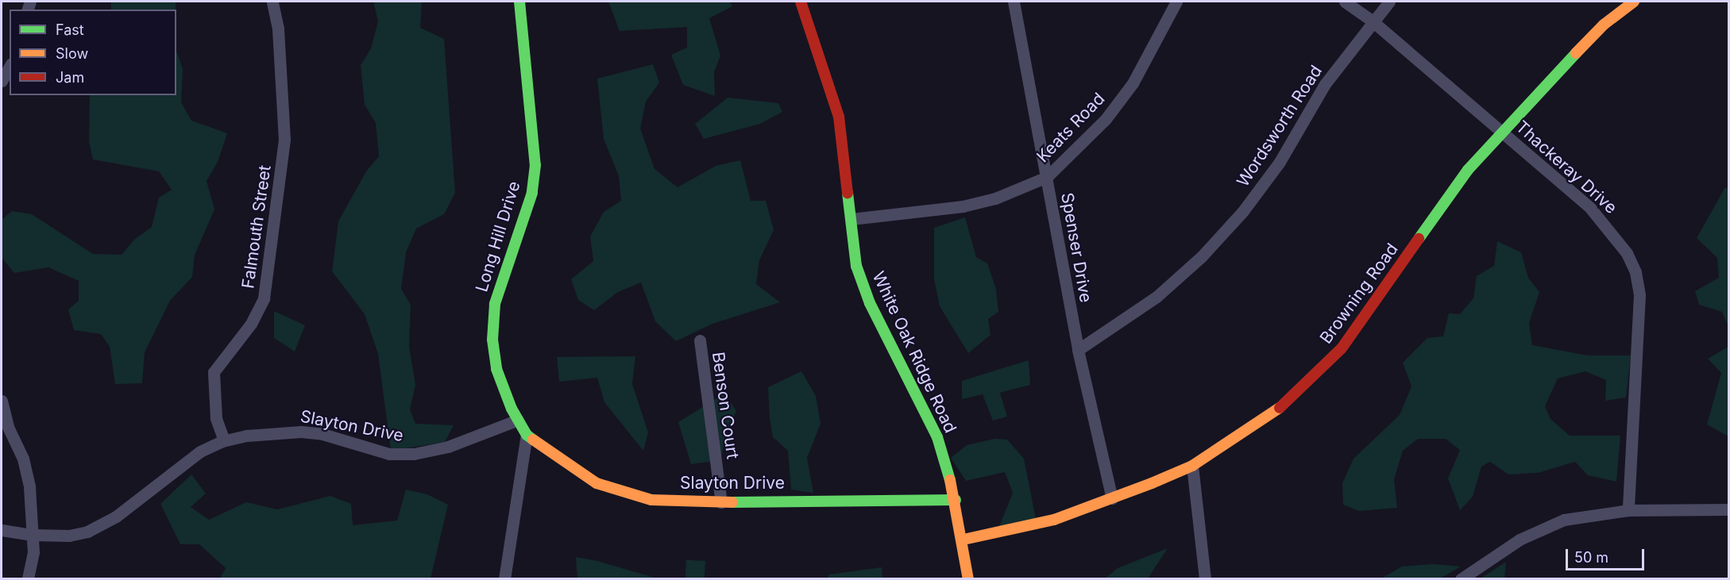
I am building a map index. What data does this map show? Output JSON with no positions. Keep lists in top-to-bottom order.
{
  "streets": {
    "street": [
      "Wordsworth Road",
      "Keats Road",
      "Thackeray Drive",
      "Falmouth Street",
      "Long Hill Drive",
      "Spenser Drive",
      "Browning Road",
      "White Oak Ridge Road",
      "Benson Court",
      "Slayton Drive"
    ]
  },
  "crossings": [
    ["Wordsworth Road", "Thackeray Drive"],
    ["Wordsworth Road", "Spenser Drive"],
    ["Keats Road", "Spenser Drive"],
    ["Keats Road", "White Oak Ridge Road"],
    ["Thackeray Drive", "Browning Road"],
    ["Falmouth Street", "Slayton Drive"],
    ["Long Hill Drive", "Slayton Drive"],
    ["Spenser Drive", "Browning Road"],
    ["Browning Road", "White Oak Ridge Road"],
    ["White Oak Ridge Road", "Slayton Drive"],
    ["Benson Court", "Slayton Drive"]
  ],
  "legend": ["Fast", "Slow", "Jam"],
  "scale_bar": "50 m"
}
